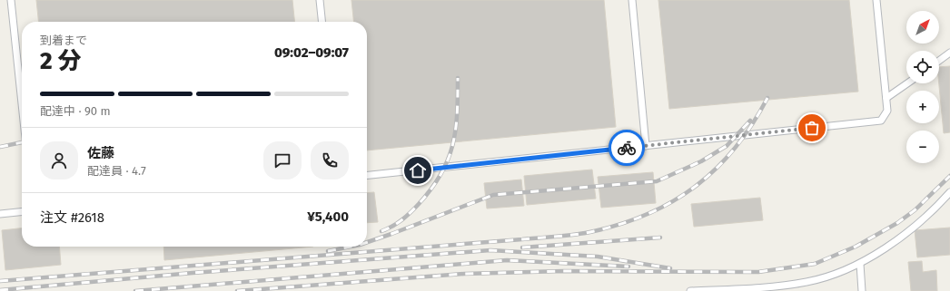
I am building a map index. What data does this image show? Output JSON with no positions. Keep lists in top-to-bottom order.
{
  "north": "top right",
  "page": {
    "map_buttons": ["+", "−"],
    "heading": ["2 分", "到着まで", "09:02–09:07"],
    "panel": [
      "佐藤",
      "配達員 · 4.7",
      "注文 #2618",
      "¥5,400"
    ],
    "bar": "配達中 · 90 m"
  }
}
